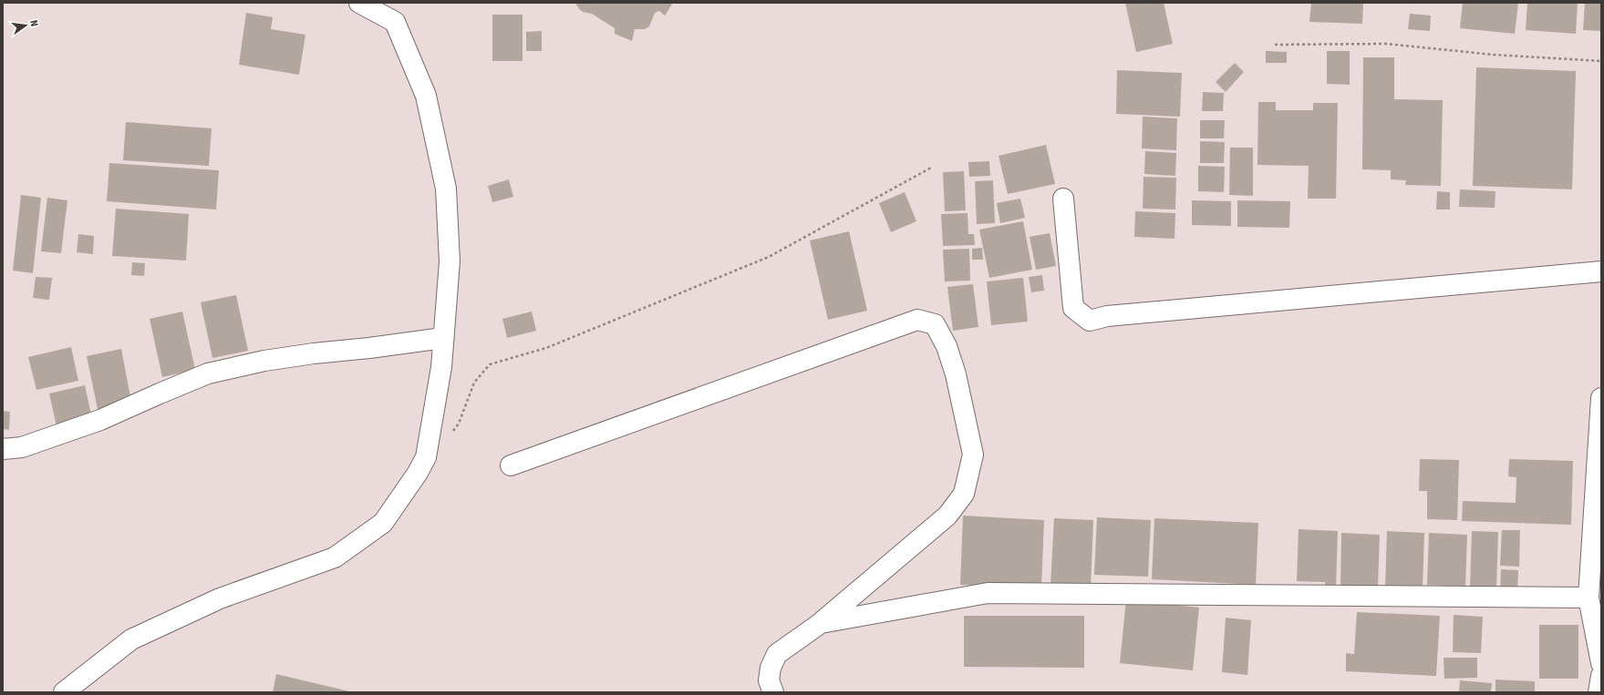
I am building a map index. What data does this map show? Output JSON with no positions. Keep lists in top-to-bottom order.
{
  "north": "right"
}
